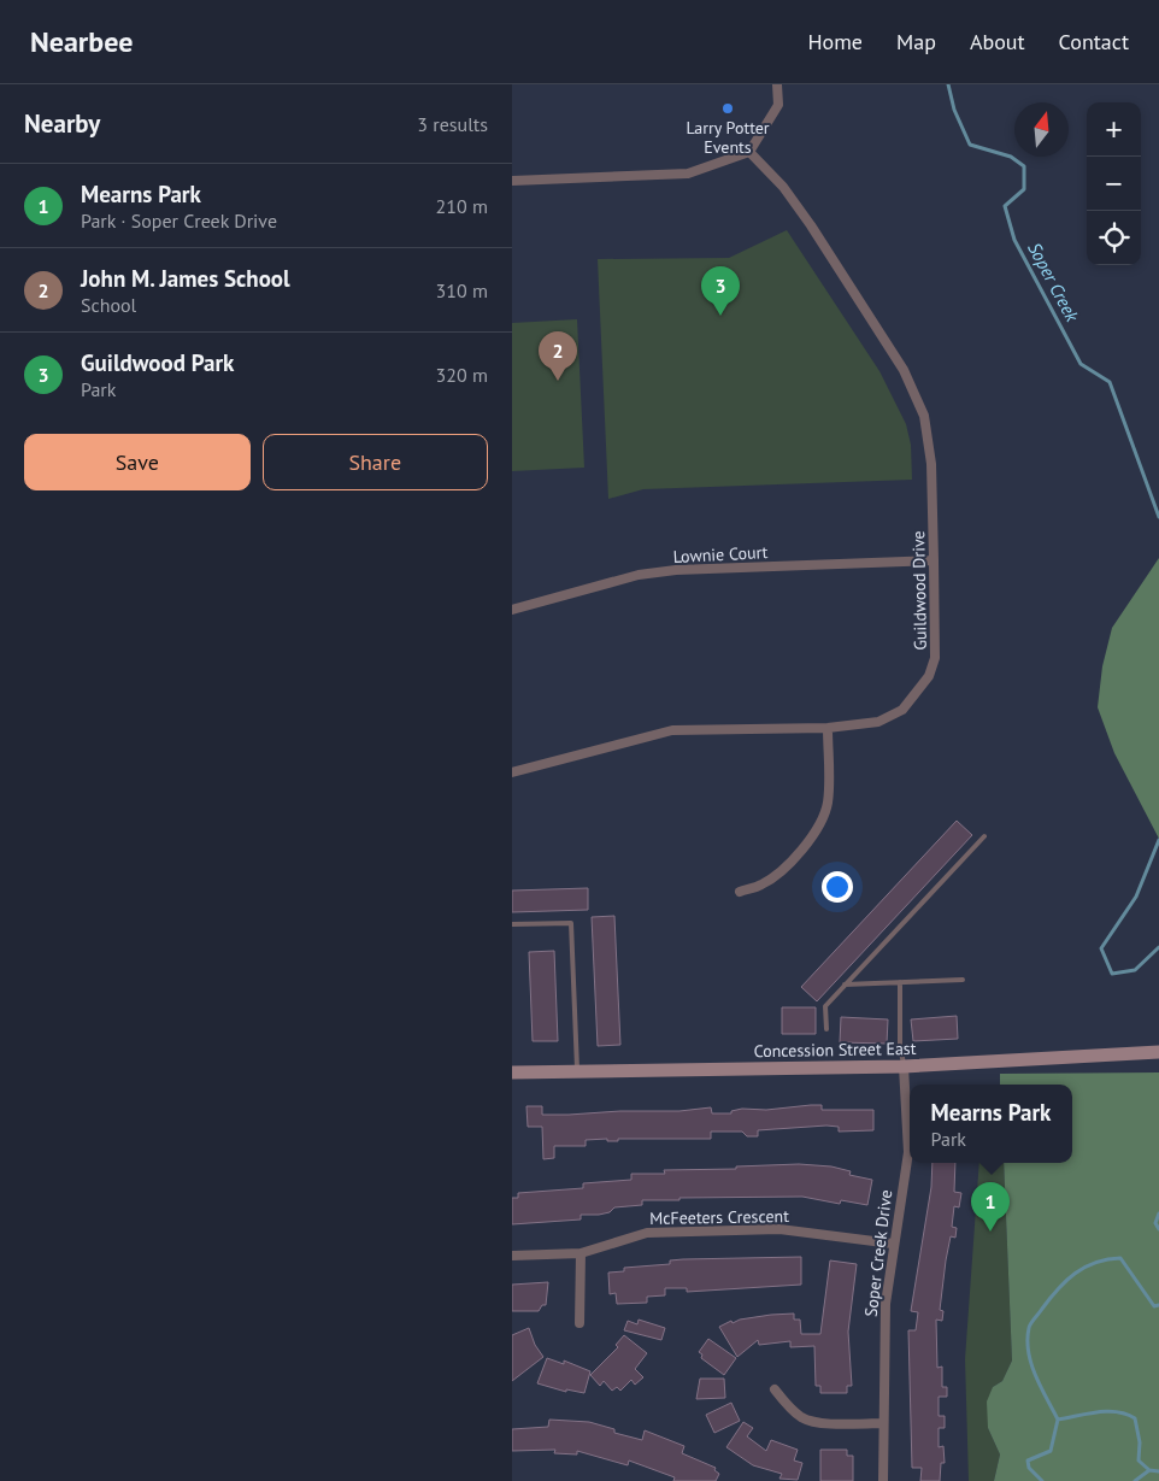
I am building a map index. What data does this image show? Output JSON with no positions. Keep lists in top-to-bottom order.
{
  "streets": {
    "street": [
      "Lownie Court",
      "Guildwood Drive",
      "Concession Street East",
      "McFeeters Crescent",
      "Soper Creek Drive"
    ]
  },
  "crossings": [
    ["Lownie Court", "Guildwood Drive"],
    ["Concession Street East", "Soper Creek Drive"],
    ["McFeeters Crescent", "Soper Creek Drive"]
  ],
  "water": ["Soper Creek"],
  "places": ["Larry Potter Events"],
  "north": "top",
  "page": {
    "header": "Nearbee",
    "nav": [
      "Home",
      "Map",
      "About",
      "Contact"
    ],
    "heading": ["Nearby", "3 results"],
    "map_buttons": ["+", "−"],
    "list": [
      {
        "mark": "1",
        "name": "Mearns Park",
        "note": "Park · Soper Creek Drive",
        "value": "210 m"
      },
      {
        "mark": "2",
        "name": "John M. James School",
        "note": "School",
        "value": "310 m"
      },
      {
        "mark": "3",
        "name": "Guildwood Park",
        "note": "Park",
        "value": "320 m"
      }
    ],
    "pins": ["3", "2", "1"],
    "buttons": ["Save", "Share"],
    "popup": ["Mearns Park", "Park"]
  }
}
